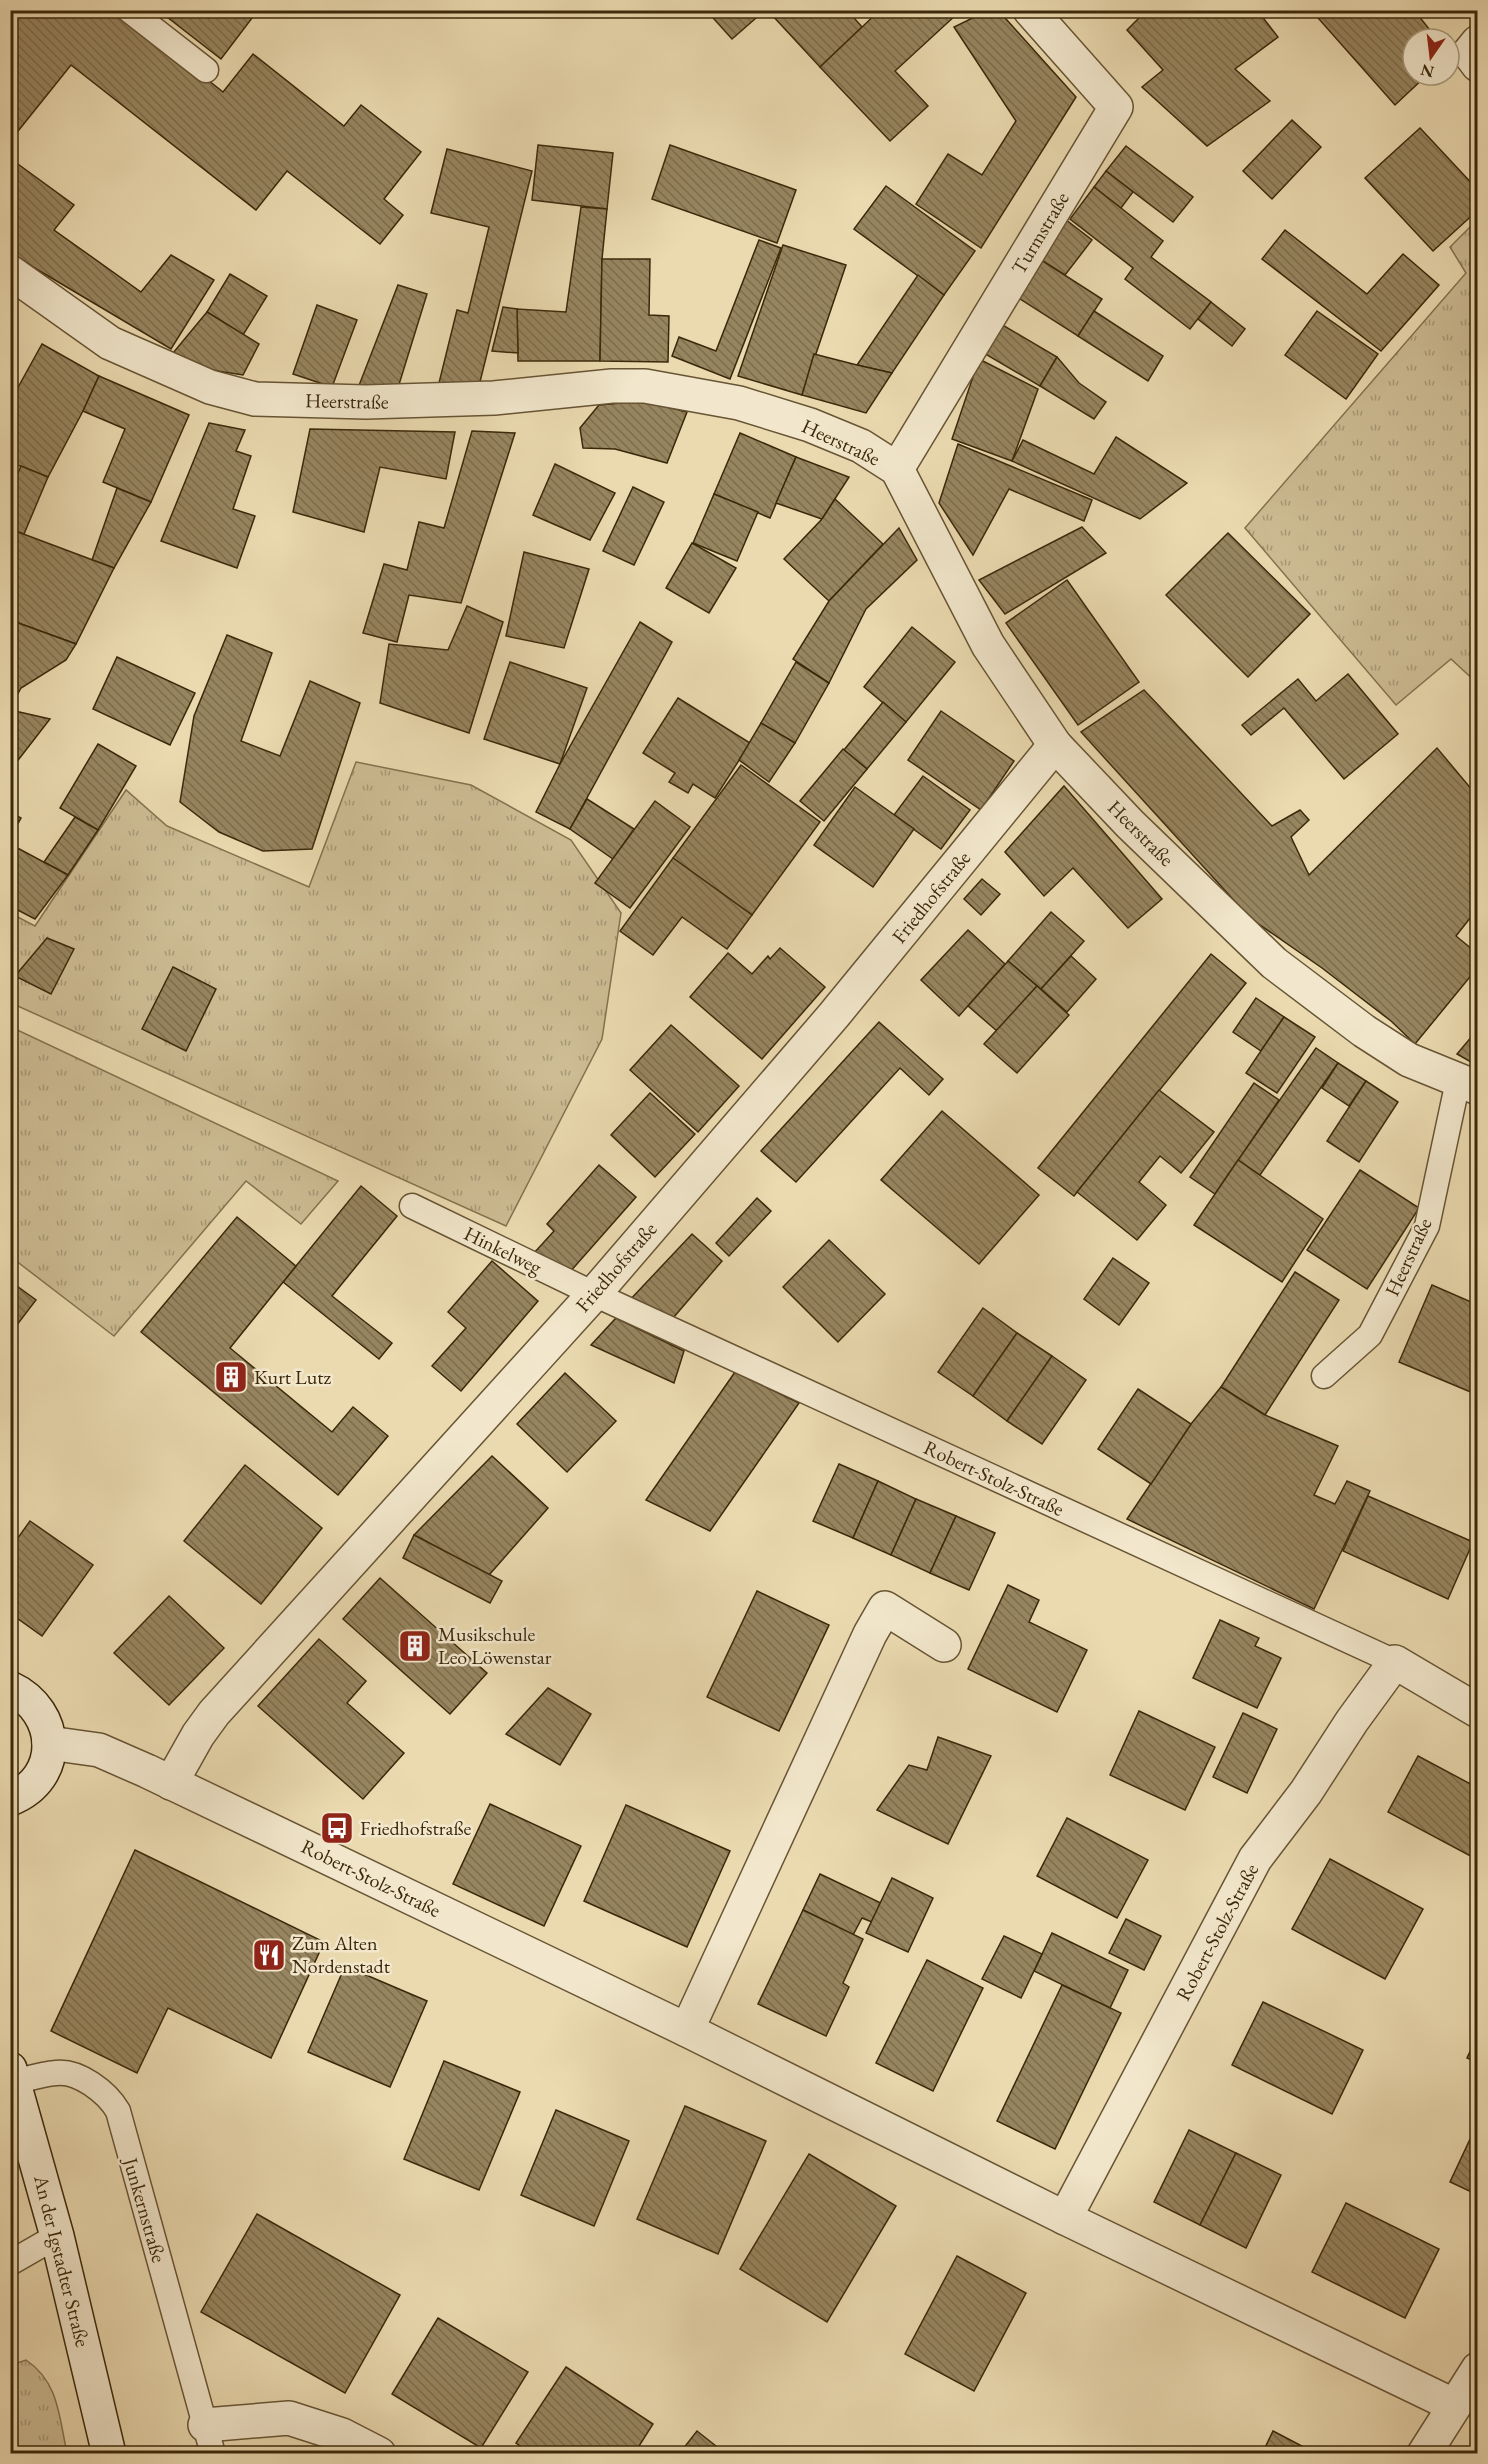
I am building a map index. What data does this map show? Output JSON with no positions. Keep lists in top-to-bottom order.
{
  "streets": {
    "street": [
      "Turmstraße",
      "Heerstraße",
      "Friedhofstraße",
      "Robert-Stolz-Straße",
      "Junkernstraße",
      "An der Igstadter Straße"
    ],
    "lane": ["Hinkelweg"]
  },
  "crossings": [
    ["Turmstraße", "Heerstraße"],
    ["Heerstraße", "Friedhofstraße"],
    ["Friedhofstraße", "Hinkelweg"],
    ["Friedhofstraße", "Robert-Stolz-Straße"],
    ["Hinkelweg", "Robert-Stolz-Straße"],
    ["Junkernstraße", "An der Igstadter Straße"]
  ],
  "places": {
    "building": ["Kurt Lutz", "Musikschule Leo Löwenstar"],
    "bus stop": ["Friedhofstraße"],
    "restaurant": ["Zum Alten Nordenstadt"]
  },
  "north": "bottom"
}
